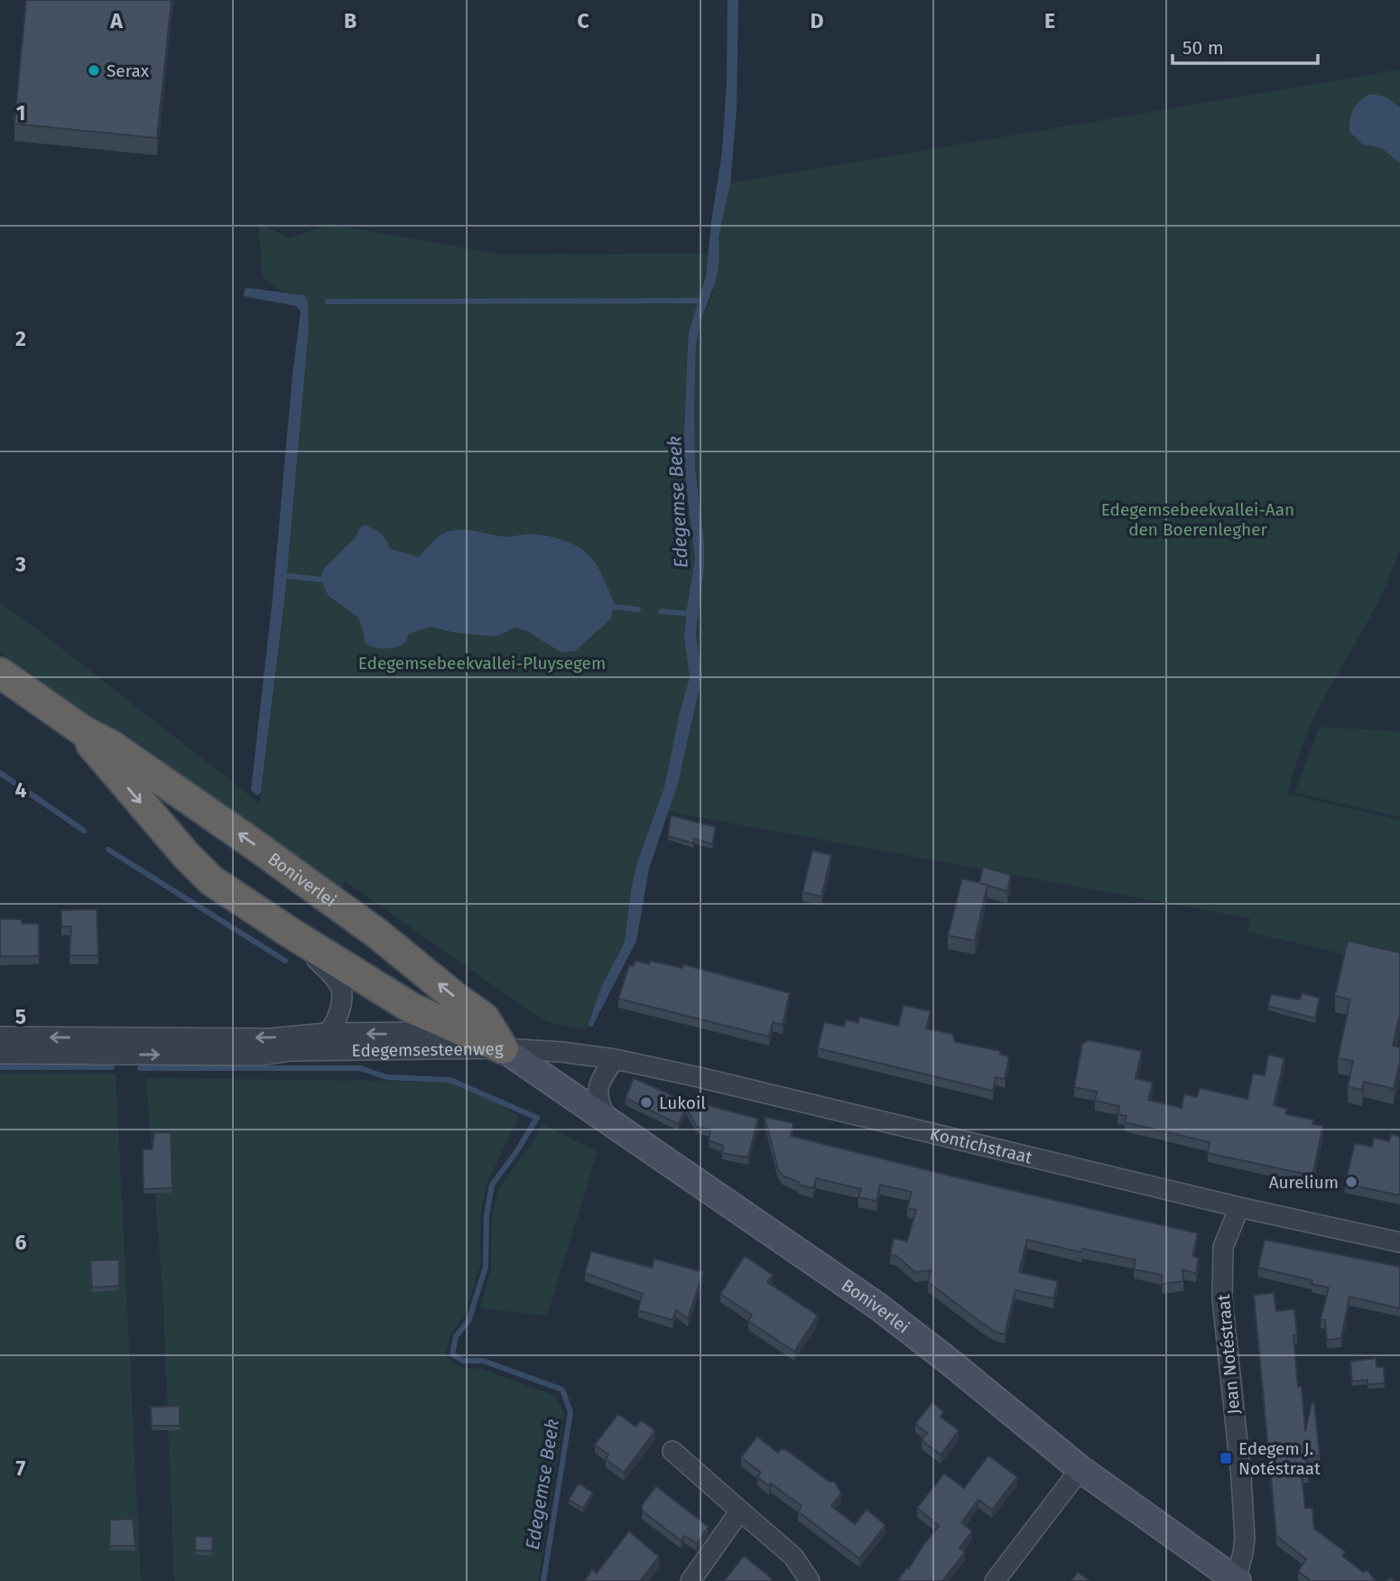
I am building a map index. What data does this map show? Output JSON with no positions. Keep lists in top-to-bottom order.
{
  "streets": {
    "highway": ["Boniverlei"],
    "street": ["Edegemsesteenweg", "Kontichstraat", "Jean Notéstraat"]
  },
  "crossings": [
    ["Boniverlei", "Edegemsesteenweg"],
    ["Boniverlei", "Kontichstraat"],
    ["Boniverlei", "Jean Notéstraat"],
    ["Edegemsesteenweg", "Kontichstraat"],
    ["Kontichstraat", "Jean Notéstraat"]
  ],
  "water": ["Edegemse Beek"],
  "parks": ["Edegemsebeekvallei-Aan den Boerenlegher", "Edegemsebeekvallei-Pluysegem"],
  "places": {
    "other": ["Serax", "Lukoil", "Aurelium"],
    "transit": ["Edegem J. Notéstraat"]
  },
  "scale_bar": "50 m",
  "grid": {
    "columns": [
      "A",
      "B",
      "C",
      "D",
      "E"
    ],
    "rows": [
      "1",
      "2",
      "3",
      "4",
      "5",
      "6",
      "7"
    ]
  }
}
